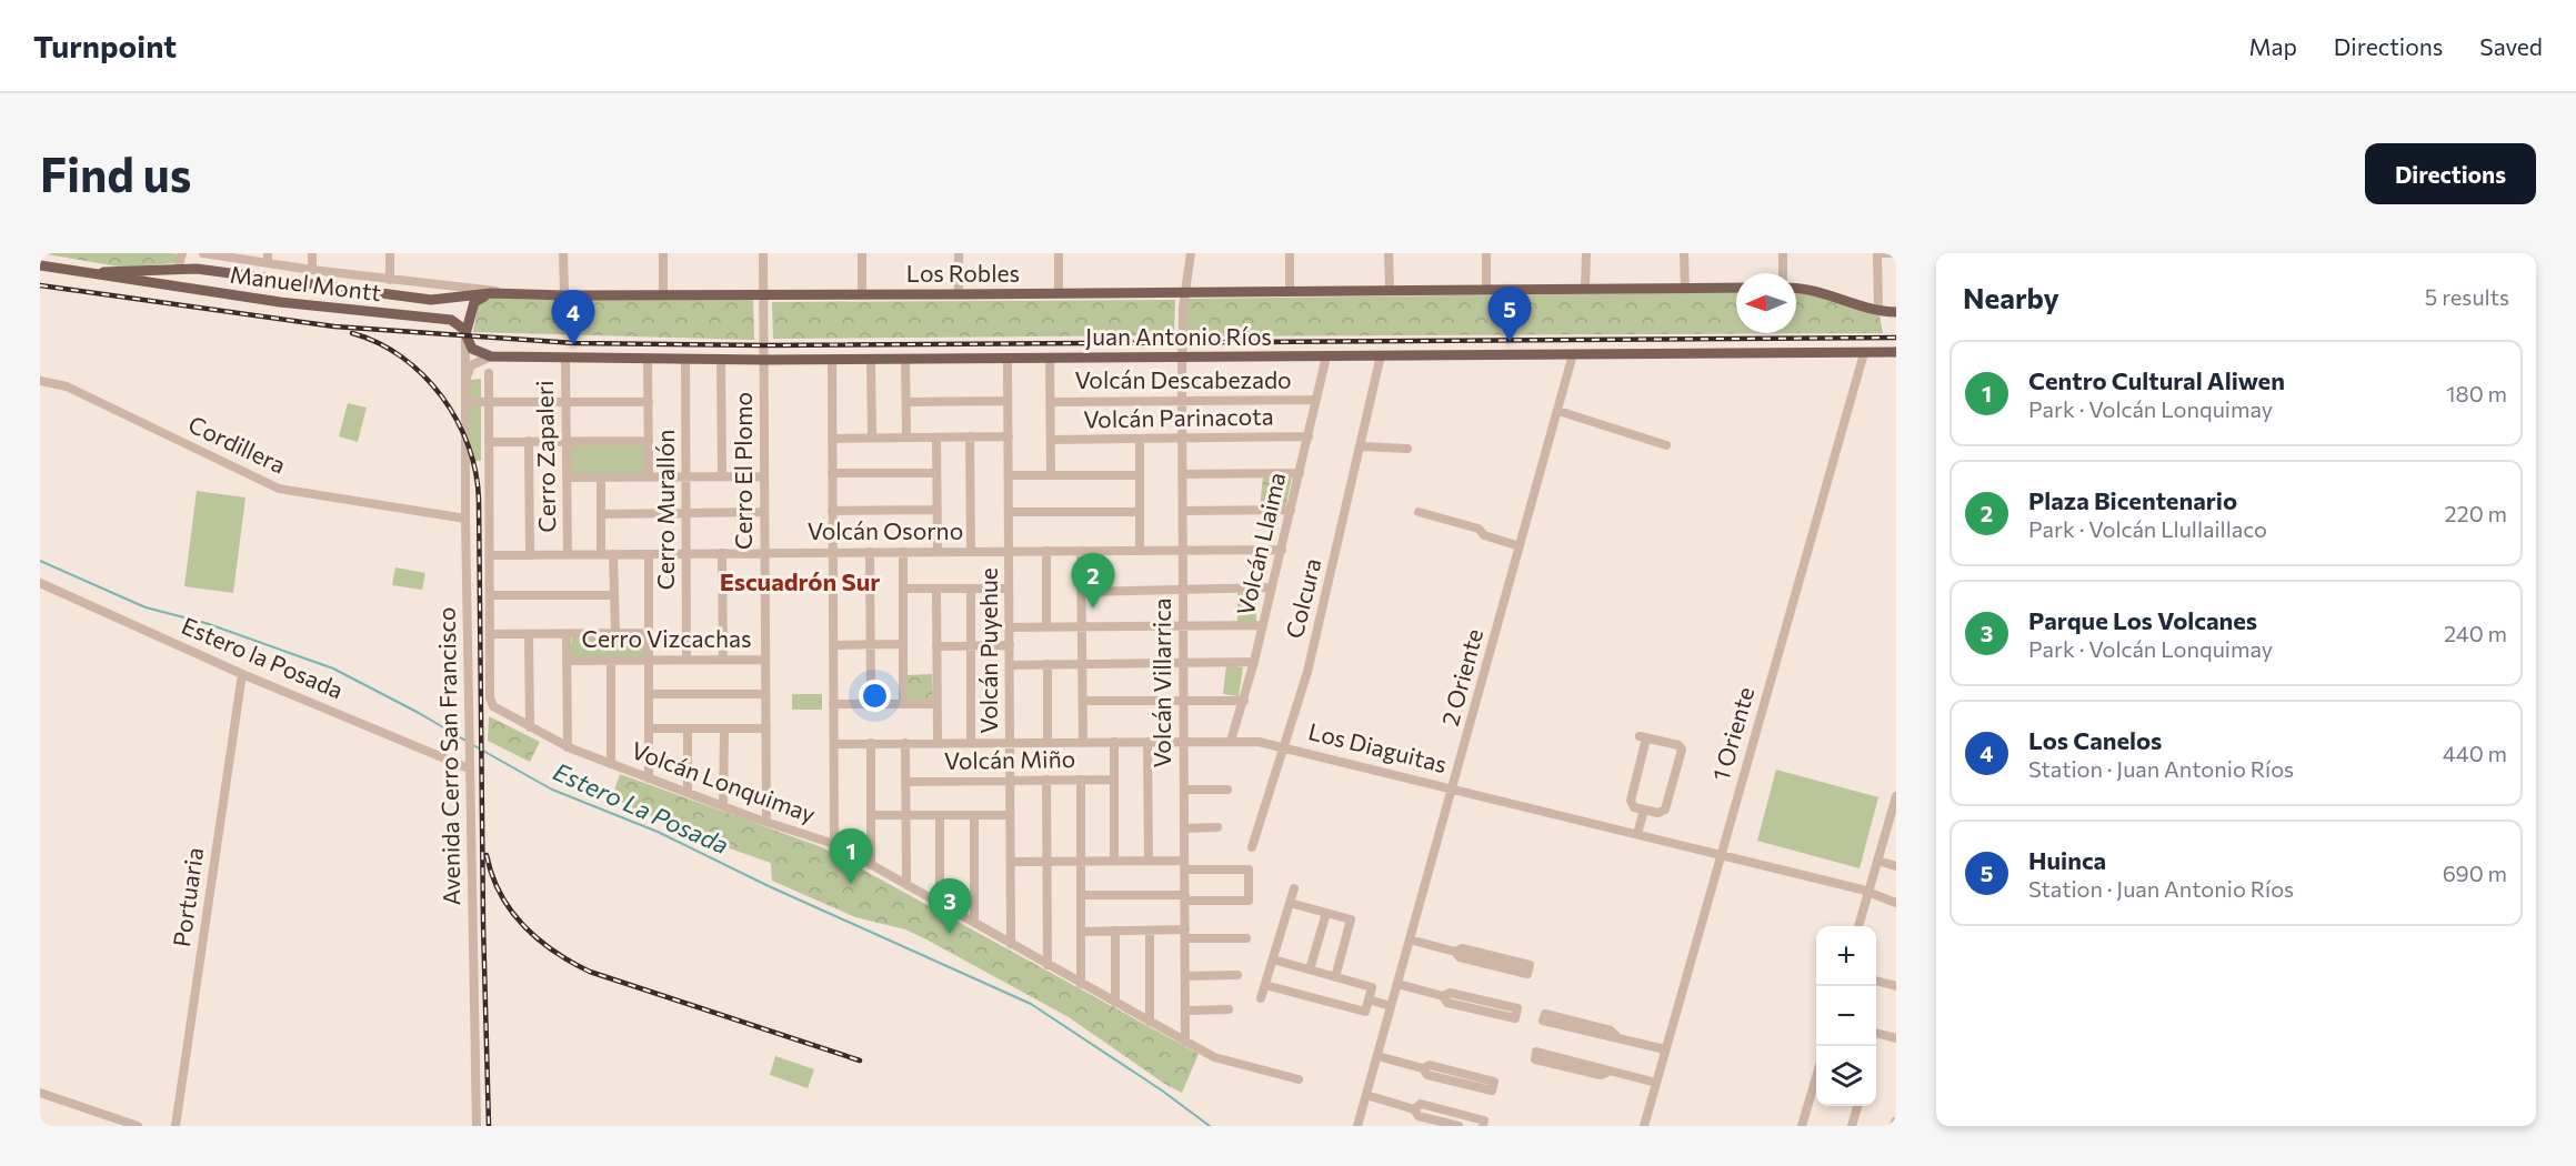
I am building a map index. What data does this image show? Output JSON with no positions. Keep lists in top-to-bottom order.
{
  "streets": {
    "main road": ["Los Robles", "Manuel Montt", "Juan Antonio Ríos"],
    "street": [
      "Volcán Descabezado",
      "Volcán Parinacota",
      "Cordillera",
      "Cerro Zapaleri",
      "Cerro El Plomo",
      "Cerro Murallón",
      "Volcán Osorno",
      "Volcán Llaima",
      "Colcura",
      "Cerro Vizcachas",
      "Volcán Puyehue",
      "Estero la Posada",
      "2 Oriente",
      "Volcán Villarrica",
      "1 Oriente",
      "Los Diaguitas",
      "Avenida Cerro San Francisco",
      "Volcán Miño",
      "Volcán Lonquimay",
      "Portuaria"
    ]
  },
  "crossings": [
    ["Los Robles", "Manuel Montt"],
    ["Los Robles", "Cerro El Plomo"],
    ["Los Robles", "Volcán Villarrica"],
    ["Manuel Montt", "Avenida Cerro San Francisco"],
    ["Juan Antonio Ríos", "Cerro Zapaleri"],
    ["Juan Antonio Ríos", "Cerro El Plomo"],
    ["Juan Antonio Ríos", "Cerro Murallón"],
    ["Juan Antonio Ríos", "Volcán Llaima"],
    ["Juan Antonio Ríos", "Colcura"],
    ["Juan Antonio Ríos", "Volcán Puyehue"],
    ["Juan Antonio Ríos", "2 Oriente"],
    ["Juan Antonio Ríos", "Volcán Villarrica"],
    ["Juan Antonio Ríos", "1 Oriente"],
    ["Volcán Descabezado", "Volcán Llaima"],
    ["Volcán Descabezado", "Volcán Villarrica"],
    ["Volcán Parinacota", "Volcán Llaima"],
    ["Volcán Parinacota", "Volcán Villarrica"],
    ["Cordillera", "Avenida Cerro San Francisco"],
    ["Cerro Zapaleri", "Volcán Osorno"],
    ["Cerro El Plomo", "Volcán Osorno"],
    ["Cerro El Plomo", "Cerro Vizcachas"],
    ["Cerro El Plomo", "Volcán Lonquimay"],
    ["Cerro Murallón", "Volcán Osorno"],
    ["Cerro Murallón", "Cerro Vizcachas"],
    ["Volcán Osorno", "Volcán Llaima"],
    ["Volcán Osorno", "Volcán Puyehue"],
    ["Volcán Osorno", "Volcán Villarrica"],
    ["Volcán Llaima", "Los Diaguitas"],
    ["Colcura", "Los Diaguitas"],
    ["Volcán Puyehue", "Los Diaguitas"],
    ["Volcán Puyehue", "Volcán Miño"],
    ["Volcán Puyehue", "Volcán Lonquimay"],
    ["Estero la Posada", "Avenida Cerro San Francisco"],
    ["Estero la Posada", "Portuaria"],
    ["2 Oriente", "Los Diaguitas"],
    ["Volcán Villarrica", "Los Diaguitas"],
    ["Volcán Villarrica", "Volcán Lonquimay"],
    ["1 Oriente", "Los Diaguitas"]
  ],
  "districts": ["Escuadrón Sur"],
  "water": ["Estero La Posada"],
  "north": "left",
  "page": {
    "header": "Turnpoint",
    "nav": ["Map", "Directions", "Saved"],
    "buttons": "Directions",
    "title": "Find us",
    "heading": ["Nearby", "5 results"],
    "pins": [
      "5",
      "4",
      "2",
      "1",
      "3"
    ],
    "list": [
      {
        "mark": "1",
        "name": "Centro Cultural Aliwen",
        "note": "Park · Volcán Lonquimay",
        "value": "180 m"
      },
      {
        "mark": "2",
        "name": "Plaza Bicentenario",
        "note": "Park · Volcán Llullaillaco",
        "value": "220 m"
      },
      {
        "mark": "3",
        "name": "Parque Los Volcanes",
        "note": "Park · Volcán Lonquimay",
        "value": "240 m"
      },
      {
        "mark": "4",
        "name": "Los Canelos",
        "note": "Station · Juan Antonio Ríos",
        "value": "440 m"
      },
      {
        "mark": "5",
        "name": "Huinca",
        "note": "Station · Juan Antonio Ríos",
        "value": "690 m"
      }
    ],
    "map_buttons": ["+", "−"]
  }
}
